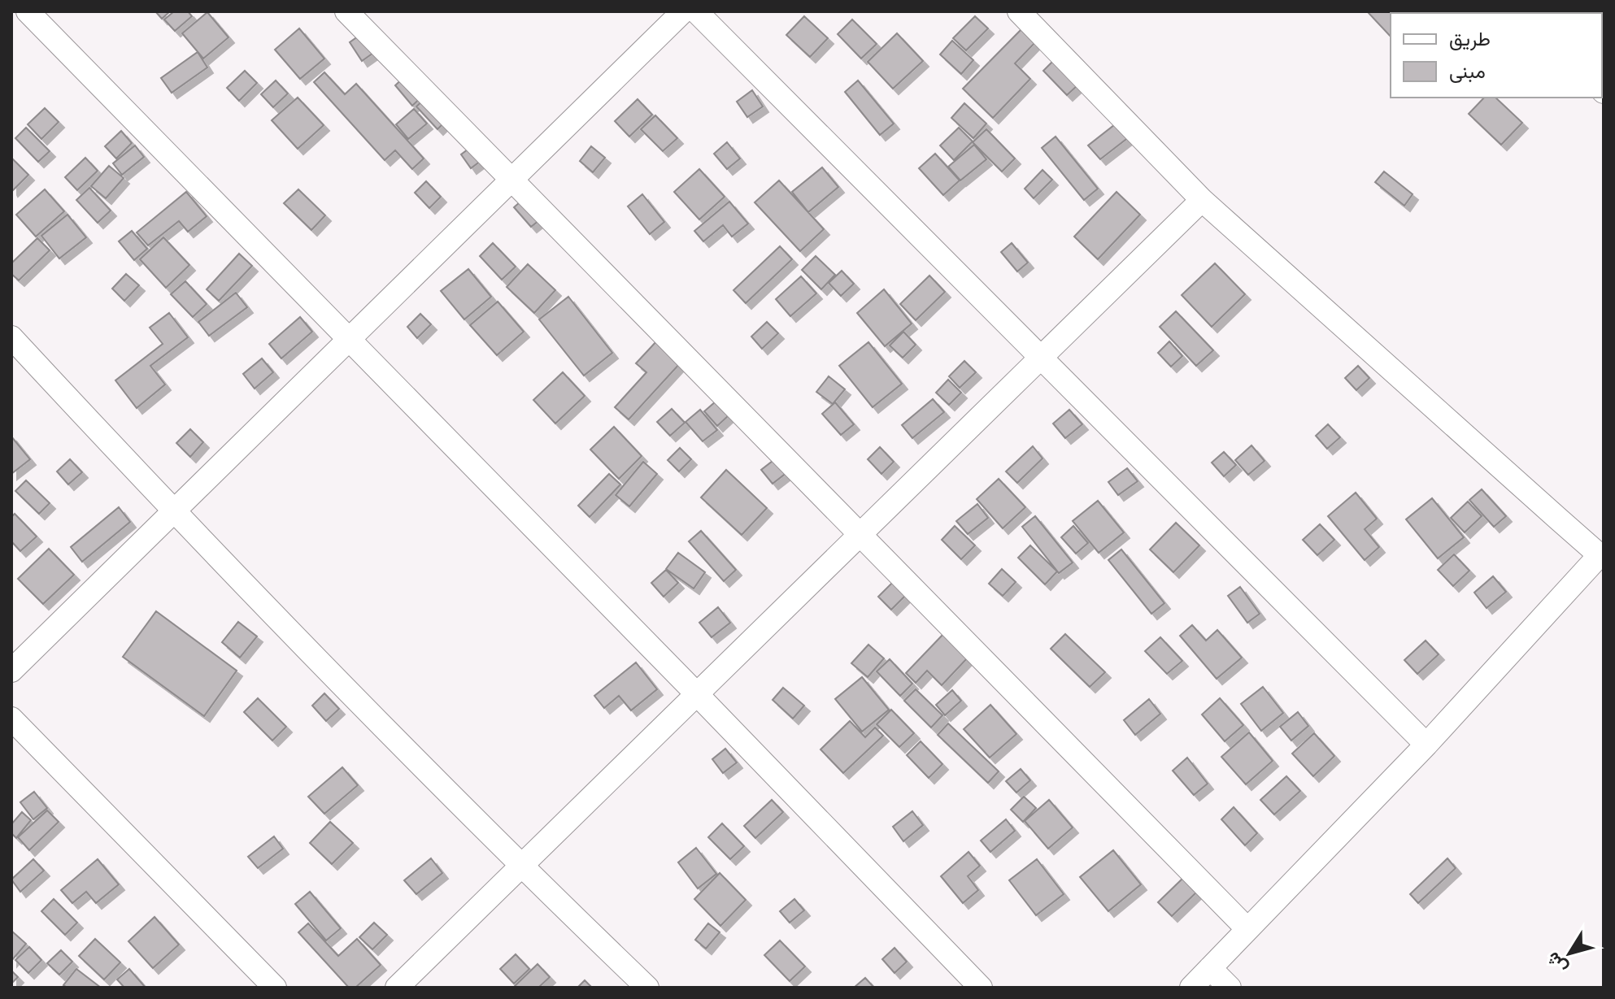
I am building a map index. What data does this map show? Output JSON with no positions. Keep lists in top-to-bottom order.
{
  "legend": ["طريق", "مبنى"],
  "north": "bottom left"
}
